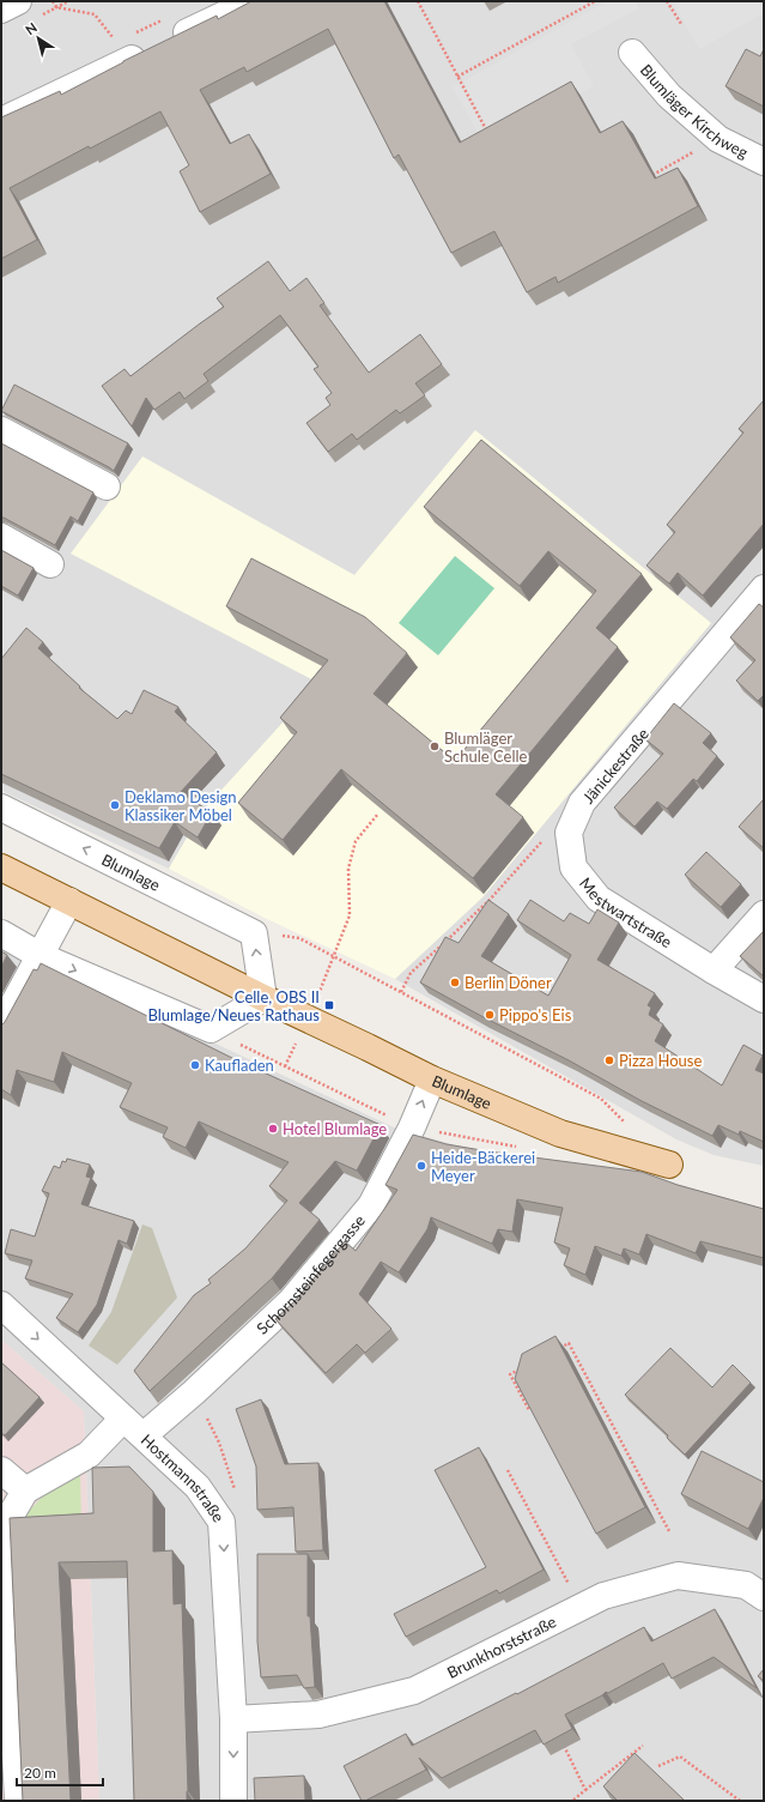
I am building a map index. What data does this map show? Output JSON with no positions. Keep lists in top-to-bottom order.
{
  "streets": {
    "main road": ["Blumlage"],
    "street": [
      "Blumläger Kirchweg",
      "Jänickestraße",
      "Mestwartstraße",
      "Schornsteinfegergasse",
      "Hostmannstraße",
      "Brunkhorststraße"
    ]
  },
  "crossings": [
    ["Jänickestraße", "Mestwartstraße"],
    ["Blumlage", "Schornsteinfegergasse"],
    ["Schornsteinfegergasse", "Hostmannstraße"],
    ["Hostmannstraße", "Brunkhorststraße"]
  ],
  "one_way": ["Schornsteinfegergasse"],
  "places": {
    "other": [
      "Blumläger Schule Celle",
      "Deklamo Design Klassiker Möbel",
      "Berlin Döner",
      "Pippo's Eis",
      "Pizza House",
      "Kaufladen",
      "Hotel Blumlage",
      "Heide-Bäckerei Meyer"
    ],
    "transit": ["Celle, OBS II Blumlage/Neues Rathaus"]
  },
  "scale_bar": "20 m",
  "north": "top left"
}
